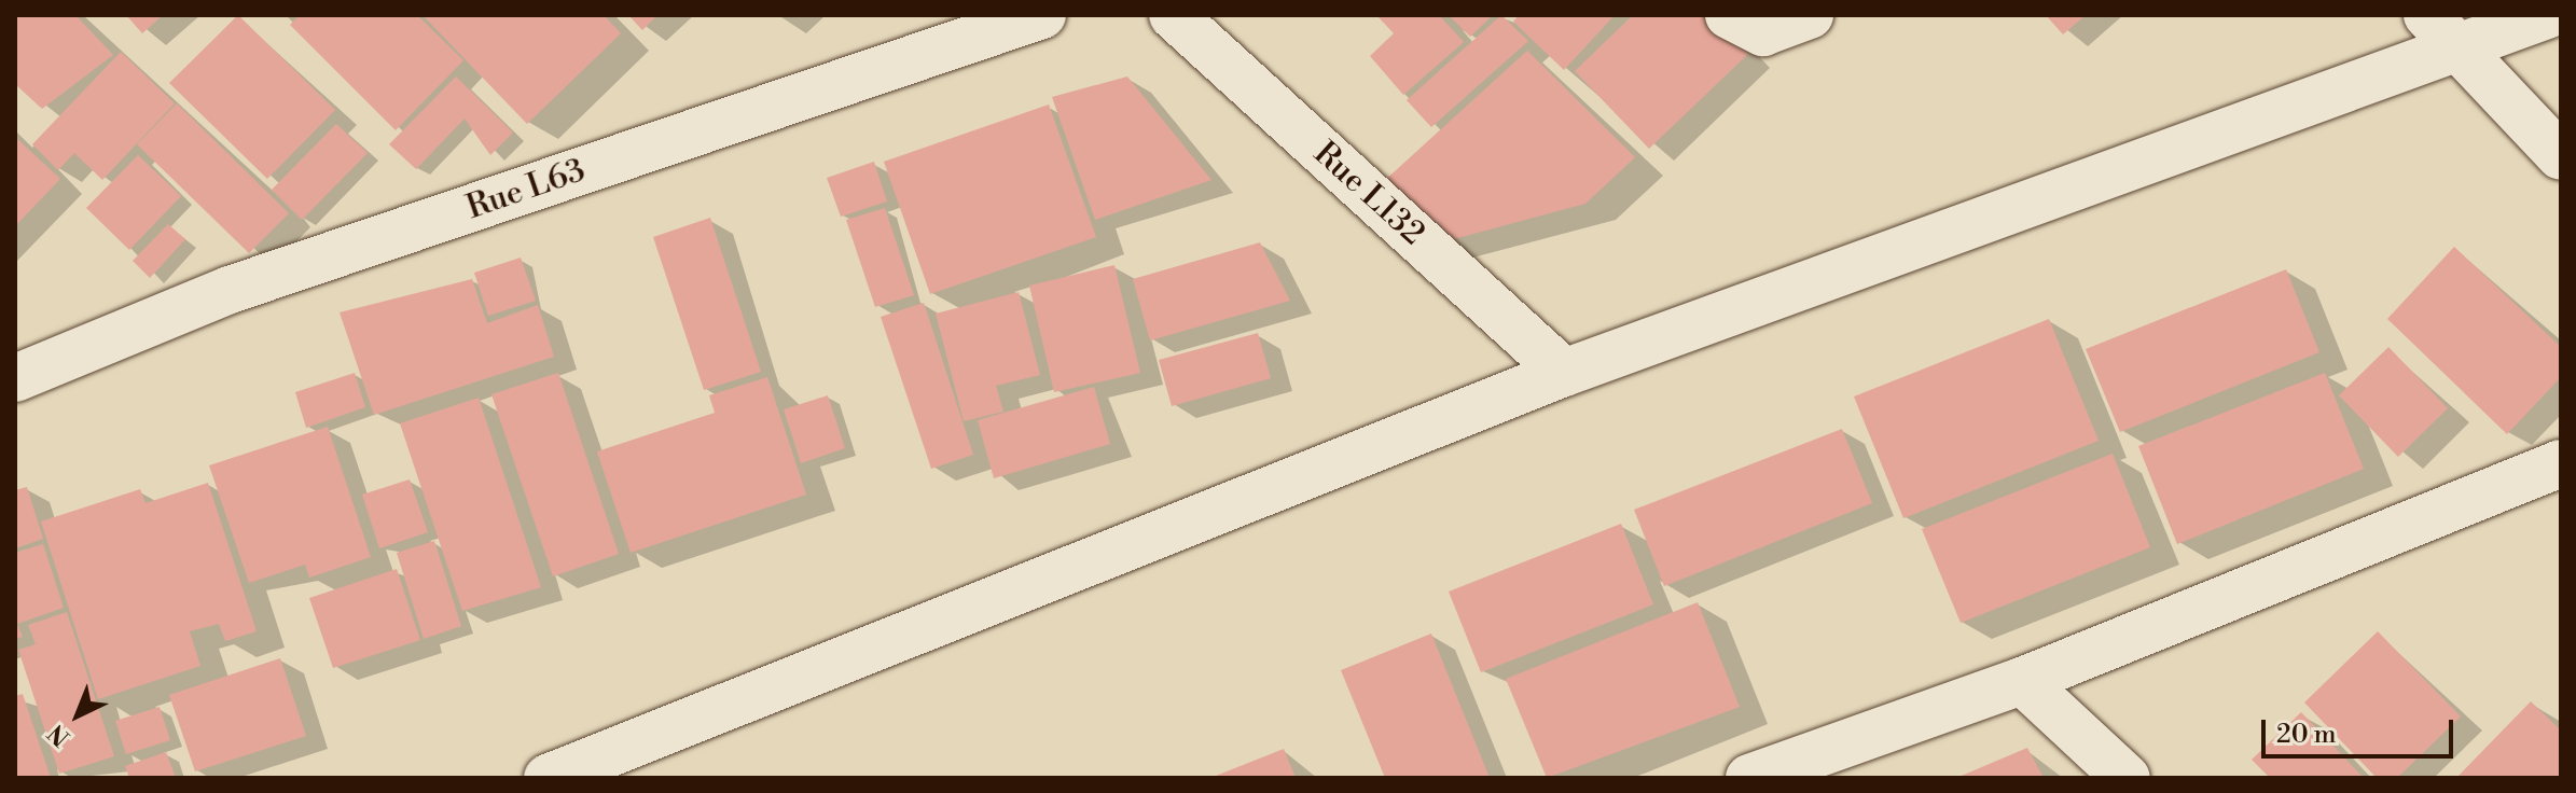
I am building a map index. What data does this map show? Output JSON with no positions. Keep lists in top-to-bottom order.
{
  "streets": {
    "street": ["Rue L63", "Rue L132"]
  },
  "scale_bar": "20 m",
  "north": "bottom left"
}
